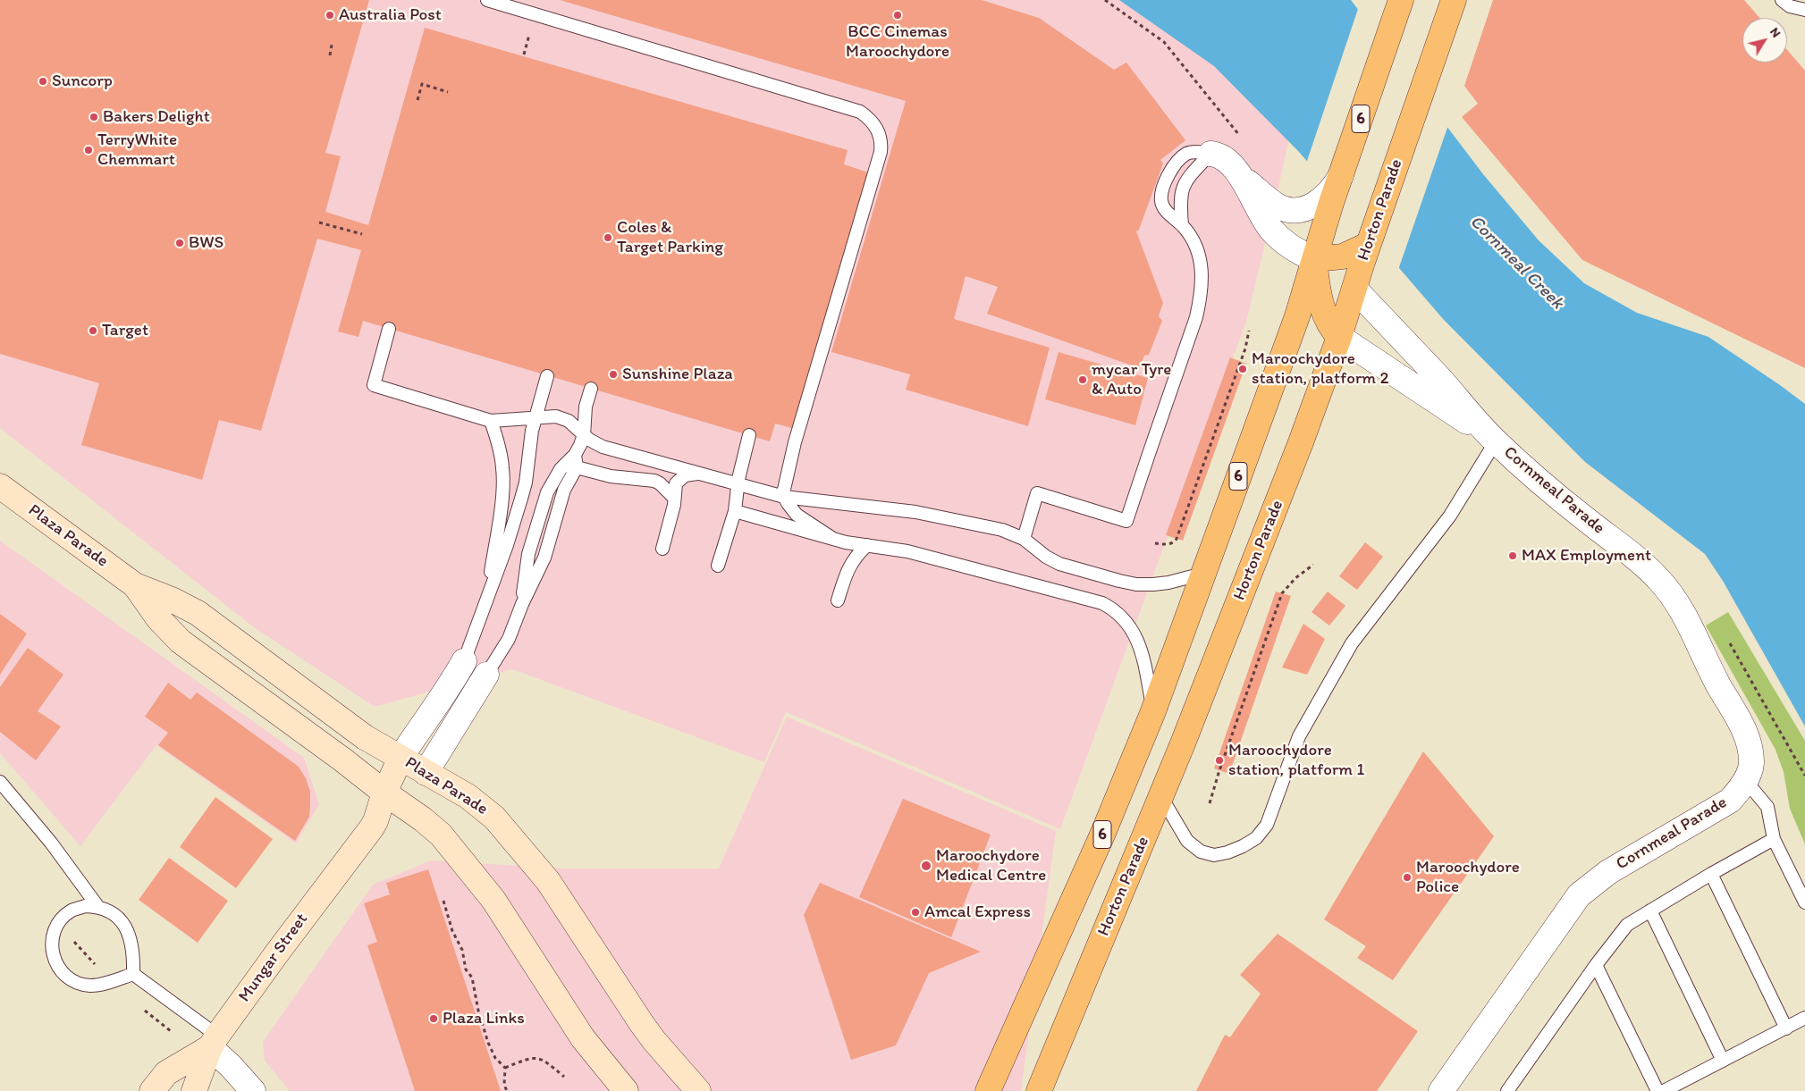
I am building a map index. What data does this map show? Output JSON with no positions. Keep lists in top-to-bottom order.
{
  "streets": {
    "main road": [
      "6",
      "Horton Parade",
      "Plaza Parade",
      "Mungar Street"
    ],
    "street": ["Cornmeal Parade"]
  },
  "crossings": [
    ["Horton Parade", "Cornmeal Parade"],
    ["Plaza Parade", "Mungar Street"]
  ],
  "water": ["Cornmeal Creek"],
  "places": [
    "Australia Post",
    "BCC Cinemas Maroochydore",
    "Suncorp",
    "Bakers Delight",
    "TerryWhite Chemmart",
    "Coles & Target Parking",
    "BWS",
    "Target",
    "Maroochydore station, platform 2",
    "Sunshine Plaza",
    "mycar Tyre & Auto",
    "MAX Employment",
    "Maroochydore station, platform 1",
    "Maroochydore Medical Centre",
    "Maroochydore Police",
    "Amcal Express",
    "Plaza Links"
  ],
  "north": "top right"
}
